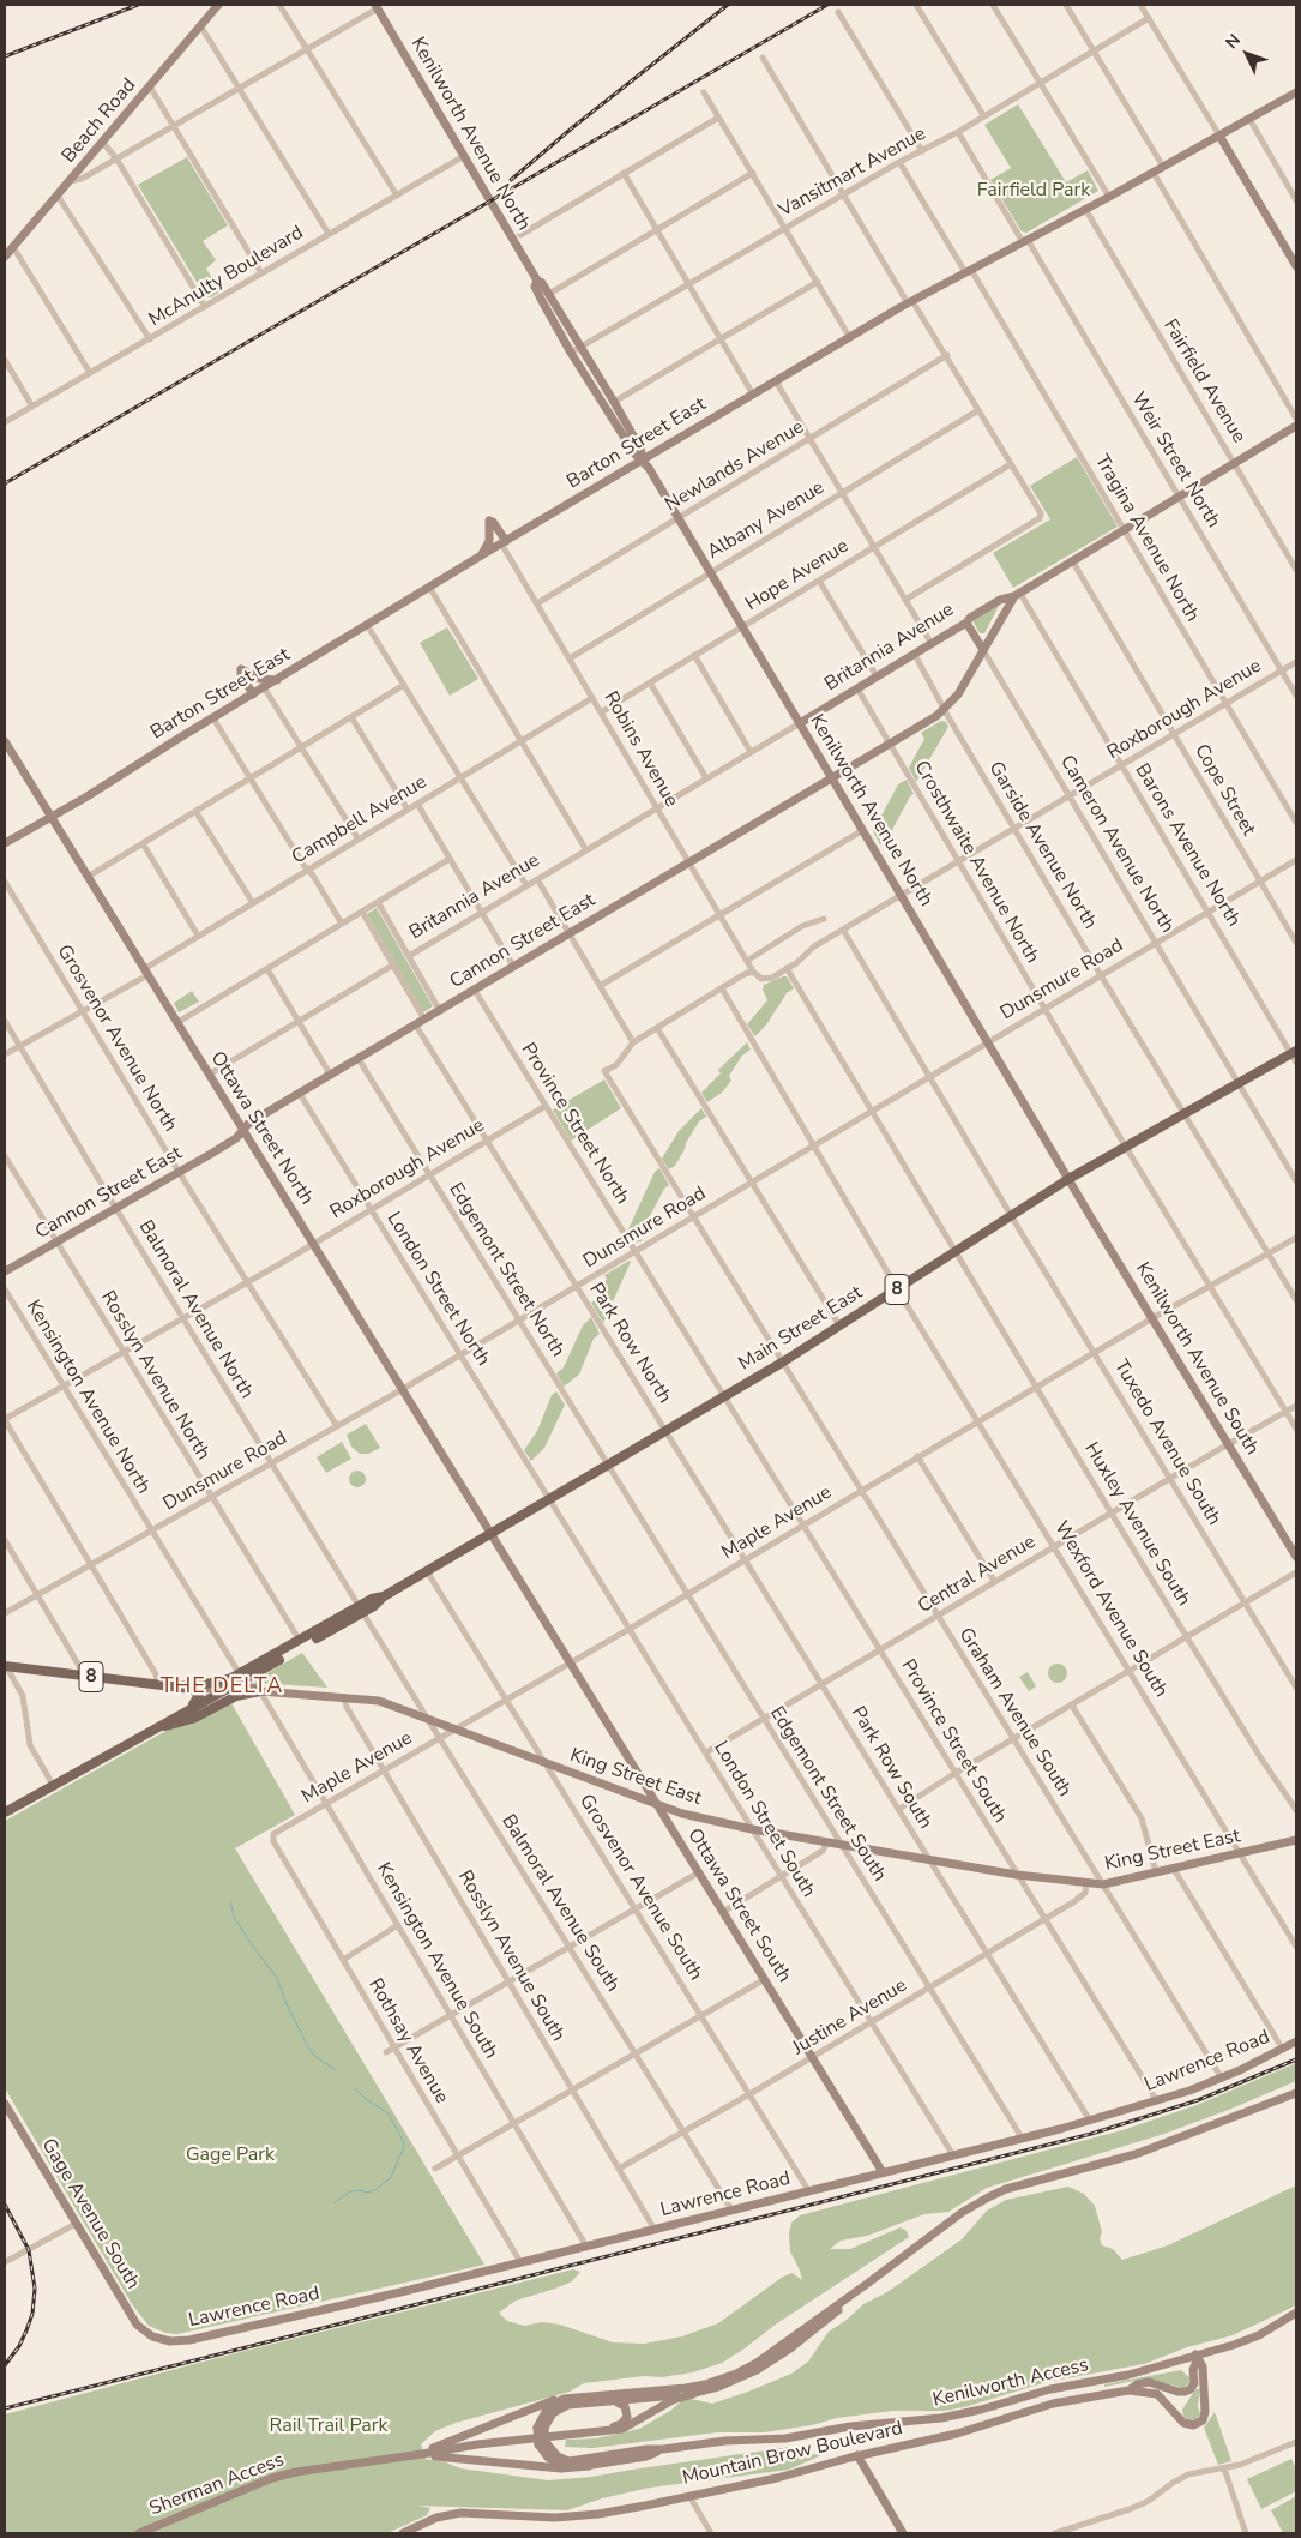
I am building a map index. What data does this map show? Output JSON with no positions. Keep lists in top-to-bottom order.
{
  "streets": {
    "main road": [
      "Beach Road",
      "Kenilworth Avenue North",
      "Barton Street East",
      "Britannia Avenue",
      "Cameron Avenue North",
      "Cannon Street East",
      "Ottawa Street North",
      "8",
      "Main Street East",
      "Kenilworth Avenue South",
      "King Street East",
      "Ottawa Street South",
      "Lawrence Road",
      "Gage Avenue South",
      "Kenilworth Access",
      "Mountain Brow Boulevard",
      "Sherman Access"
    ],
    "street": [
      "Vansitmart Avenue",
      "McAnulty Boulevard",
      "Fairfield Avenue",
      "Weir Street North",
      "Newlands Avenue",
      "Albany Avenue",
      "Tragina Avenue North",
      "Hope Avenue",
      "Roxborough Avenue",
      "Robins Avenue",
      "Cope Street",
      "Campbell Avenue",
      "Garside Avenue North",
      "Barons Avenue North",
      "Crosthwaite Avenue North",
      "Dunsmure Road",
      "Grosvenor Avenue North",
      "Province Street North",
      "Edgemont Street North",
      "London Street North",
      "Balmoral Avenue North",
      "Park Row North",
      "Rosslyn Avenue North",
      "Kensington Avenue North",
      "Tuxedo Avenue South",
      "Maple Avenue",
      "Huxley Avenue South",
      "Central Avenue",
      "Wexford Avenue South",
      "Graham Avenue South",
      "Province Street South",
      "Park Row South",
      "Edgemont Street South",
      "London Street South",
      "Grosvenor Avenue South",
      "Balmoral Avenue South",
      "Rosslyn Avenue South",
      "Kensington Avenue South",
      "Justine Avenue",
      "Rothsay Avenue"
    ]
  },
  "crossings": [
    ["Kenilworth Avenue North", "Vansitmart Avenue"],
    ["Kenilworth Avenue North", "McAnulty Boulevard"],
    ["Kenilworth Avenue North", "Barton Street East"],
    ["Kenilworth Avenue North", "Newlands Avenue"],
    ["Kenilworth Avenue North", "Albany Avenue"],
    ["Kenilworth Avenue North", "Hope Avenue"],
    ["Kenilworth Avenue North", "Britannia Avenue"],
    ["Kenilworth Avenue North", "Roxborough Avenue"],
    ["Kenilworth Avenue North", "Cannon Street East"],
    ["Kenilworth Avenue North", "Dunsmure Road"],
    ["Kenilworth Avenue North", "Main Street East"],
    ["Kenilworth Avenue North", "Kenilworth Avenue South"],
    ["Vansitmart Avenue", "Weir Street North"],
    ["Vansitmart Avenue", "Tragina Avenue North"],
    ["Fairfield Avenue", "Barton Street East"],
    ["Fairfield Avenue", "Britannia Avenue"],
    ["Barton Street East", "Weir Street North"],
    ["Barton Street East", "Tragina Avenue North"],
    ["Barton Street East", "Robins Avenue"],
    ["Barton Street East", "Ottawa Street North"],
    ["Weir Street North", "Britannia Avenue"],
    ["Weir Street North", "Roxborough Avenue"],
    ["Newlands Avenue", "Robins Avenue"],
    ["Albany Avenue", "Robins Avenue"],
    ["Tragina Avenue North", "Britannia Avenue"],
    ["Tragina Avenue North", "Roxborough Avenue"],
    ["Hope Avenue", "Robins Avenue"],
    ["Britannia Avenue", "Robins Avenue"],
    ["Britannia Avenue", "Cope Street"],
    ["Britannia Avenue", "Cameron Avenue North"],
    ["Britannia Avenue", "Garside Avenue North"],
    ["Britannia Avenue", "Barons Avenue North"],
    ["Britannia Avenue", "Crosthwaite Avenue North"],
    ["Britannia Avenue", "Cannon Street East"],
    ["Roxborough Avenue", "Robins Avenue"],
    ["Roxborough Avenue", "Cope Street"],
    ["Roxborough Avenue", "Cameron Avenue North"],
    ["Roxborough Avenue", "Garside Avenue North"],
    ["Roxborough Avenue", "Barons Avenue North"],
    ["Roxborough Avenue", "Crosthwaite Avenue North"],
    ["Roxborough Avenue", "Grosvenor Avenue North"],
    ["Roxborough Avenue", "Province Street North"],
    ["Roxborough Avenue", "Ottawa Street North"],
    ["Roxborough Avenue", "Edgemont Street North"],
    ["Roxborough Avenue", "London Street North"],
    ["Roxborough Avenue", "Balmoral Avenue North"],
    ["Roxborough Avenue", "Park Row North"],
    ["Roxborough Avenue", "Rosslyn Avenue North"],
    ["Roxborough Avenue", "Kensington Avenue North"],
    ["Roxborough Avenue", "Tuxedo Avenue South"],
    ["Roxborough Avenue", "Huxley Avenue South"],
    ["Robins Avenue", "Campbell Avenue"],
    ["Robins Avenue", "Cannon Street East"],
    ["Cope Street", "Dunsmure Road"],
    ["Campbell Avenue", "Grosvenor Avenue North"],
    ["Campbell Avenue", "Ottawa Street North"],
    ["Campbell Avenue", "Balmoral Avenue North"],
    ["Cameron Avenue North", "Cannon Street East"],
    ["Cameron Avenue North", "Dunsmure Road"],
    ["Cameron Avenue North", "Main Street East"],
    ["Garside Avenue North", "Cannon Street East"],
    ["Garside Avenue North", "Dunsmure Road"],
    ["Garside Avenue North", "Main Street East"],
    ["Garside Avenue North", "Maple Avenue"],
    ["Barons Avenue North", "Cannon Street East"],
    ["Barons Avenue North", "Dunsmure Road"],
    ["Barons Avenue North", "Main Street East"],
    ["Crosthwaite Avenue North", "Cannon Street East"],
    ["Crosthwaite Avenue North", "Dunsmure Road"],
    ["Crosthwaite Avenue North", "Main Street East"],
    ["Crosthwaite Avenue North", "Maple Avenue"],
    ["Crosthwaite Avenue North", "Central Avenue"],
    ["Cannon Street East", "Grosvenor Avenue North"],
    ["Cannon Street East", "Province Street North"],
    ["Cannon Street East", "Ottawa Street North"],
    ["Cannon Street East", "Edgemont Street North"],
    ["Cannon Street East", "London Street North"],
    ["Cannon Street East", "Balmoral Avenue North"],
    ["Cannon Street East", "Park Row North"],
    ["Cannon Street East", "Rosslyn Avenue North"],
    ["Dunsmure Road", "Grosvenor Avenue North"],
    ["Dunsmure Road", "Province Street North"],
    ["Dunsmure Road", "Ottawa Street North"],
    ["Dunsmure Road", "Edgemont Street North"],
    ["Dunsmure Road", "London Street North"],
    ["Dunsmure Road", "Balmoral Avenue North"],
    ["Dunsmure Road", "Park Row North"],
    ["Dunsmure Road", "Rosslyn Avenue North"],
    ["Dunsmure Road", "Kensington Avenue North"],
    ["Dunsmure Road", "Tuxedo Avenue South"],
    ["Dunsmure Road", "Huxley Avenue South"],
    ["Dunsmure Road", "Wexford Avenue South"],
    ["Dunsmure Road", "Graham Avenue South"],
    ["Province Street North", "Main Street East"],
    ["Province Street North", "Province Street South"],
    ["Ottawa Street North", "Main Street East"],
    ["Ottawa Street North", "Ottawa Street South"],
    ["Edgemont Street North", "Main Street East"],
    ["Edgemont Street North", "Edgemont Street South"],
    ["London Street North", "Main Street East"],
    ["London Street North", "London Street South"],
    ["Balmoral Avenue North", "Main Street East"],
    ["Balmoral Avenue North", "Balmoral Avenue South"],
    ["Main Street East", "Park Row North"],
    ["Main Street East", "Kenilworth Avenue South"],
    ["Main Street East", "Rosslyn Avenue North"],
    ["Main Street East", "Kensington Avenue North"],
    ["Main Street East", "Tuxedo Avenue South"],
    ["Main Street East", "Huxley Avenue South"],
    ["Main Street East", "Wexford Avenue South"],
    ["Main Street East", "Graham Avenue South"],
    ["Main Street East", "Province Street South"],
    ["Main Street East", "Park Row South"],
    ["Main Street East", "King Street East"],
    ["Main Street East", "Edgemont Street South"],
    ["Main Street East", "London Street South"],
    ["Main Street East", "Grosvenor Avenue South"],
    ["Main Street East", "Balmoral Avenue South"],
    ["Main Street East", "Ottawa Street South"],
    ["Park Row North", "Park Row South"],
    ["Kenilworth Avenue South", "Maple Avenue"],
    ["Kenilworth Avenue South", "Central Avenue"],
    ["Tuxedo Avenue South", "Maple Avenue"],
    ["Tuxedo Avenue South", "Central Avenue"],
    ["Maple Avenue", "Huxley Avenue South"],
    ["Maple Avenue", "Wexford Avenue South"],
    ["Maple Avenue", "Graham Avenue South"],
    ["Maple Avenue", "Province Street South"],
    ["Maple Avenue", "Park Row South"],
    ["Maple Avenue", "King Street East"],
    ["Maple Avenue", "Edgemont Street South"],
    ["Maple Avenue", "London Street South"],
    ["Maple Avenue", "Grosvenor Avenue South"],
    ["Maple Avenue", "Balmoral Avenue South"],
    ["Maple Avenue", "Ottawa Street South"],
    ["Maple Avenue", "Rosslyn Avenue South"],
    ["Maple Avenue", "Kensington Avenue South"],
    ["Maple Avenue", "Rothsay Avenue"],
    ["Huxley Avenue South", "Central Avenue"],
    ["Central Avenue", "Wexford Avenue South"],
    ["Central Avenue", "Graham Avenue South"],
    ["Central Avenue", "Province Street South"],
    ["Central Avenue", "Park Row South"],
    ["Central Avenue", "Edgemont Street South"],
    ["Central Avenue", "London Street South"],
    ["Wexford Avenue South", "King Street East"],
    ["Graham Avenue South", "King Street East"],
    ["Graham Avenue South", "Lawrence Road"],
    ["Province Street South", "King Street East"],
    ["Province Street South", "Justine Avenue"],
    ["Province Street South", "Lawrence Road"],
    ["Park Row South", "King Street East"],
    ["Park Row South", "Justine Avenue"],
    ["Park Row South", "Lawrence Road"],
    ["King Street East", "Edgemont Street South"],
    ["King Street East", "London Street South"],
    ["King Street East", "Grosvenor Avenue South"],
    ["King Street East", "Balmoral Avenue South"],
    ["King Street East", "Ottawa Street South"],
    ["King Street East", "Rosslyn Avenue South"],
    ["King Street East", "Kensington Avenue South"],
    ["King Street East", "Justine Avenue"],
    ["Edgemont Street South", "Justine Avenue"],
    ["Edgemont Street South", "Lawrence Road"],
    ["London Street South", "Justine Avenue"],
    ["London Street South", "Lawrence Road"],
    ["Grosvenor Avenue South", "Justine Avenue"],
    ["Grosvenor Avenue South", "Lawrence Road"],
    ["Balmoral Avenue South", "Justine Avenue"],
    ["Balmoral Avenue South", "Lawrence Road"],
    ["Ottawa Street South", "Justine Avenue"],
    ["Ottawa Street South", "Lawrence Road"],
    ["Rosslyn Avenue South", "Justine Avenue"],
    ["Rosslyn Avenue South", "Lawrence Road"],
    ["Kensington Avenue South", "Lawrence Road"],
    ["Rothsay Avenue", "Lawrence Road"],
    ["Lawrence Road", "Gage Avenue South"],
    ["Kenilworth Access", "Mountain Brow Boulevard"]
  ],
  "districts": ["THE DELTA"],
  "parks": ["Fairfield Park", "Gage Park", "Rail Trail Park"],
  "north": "top left"
}
